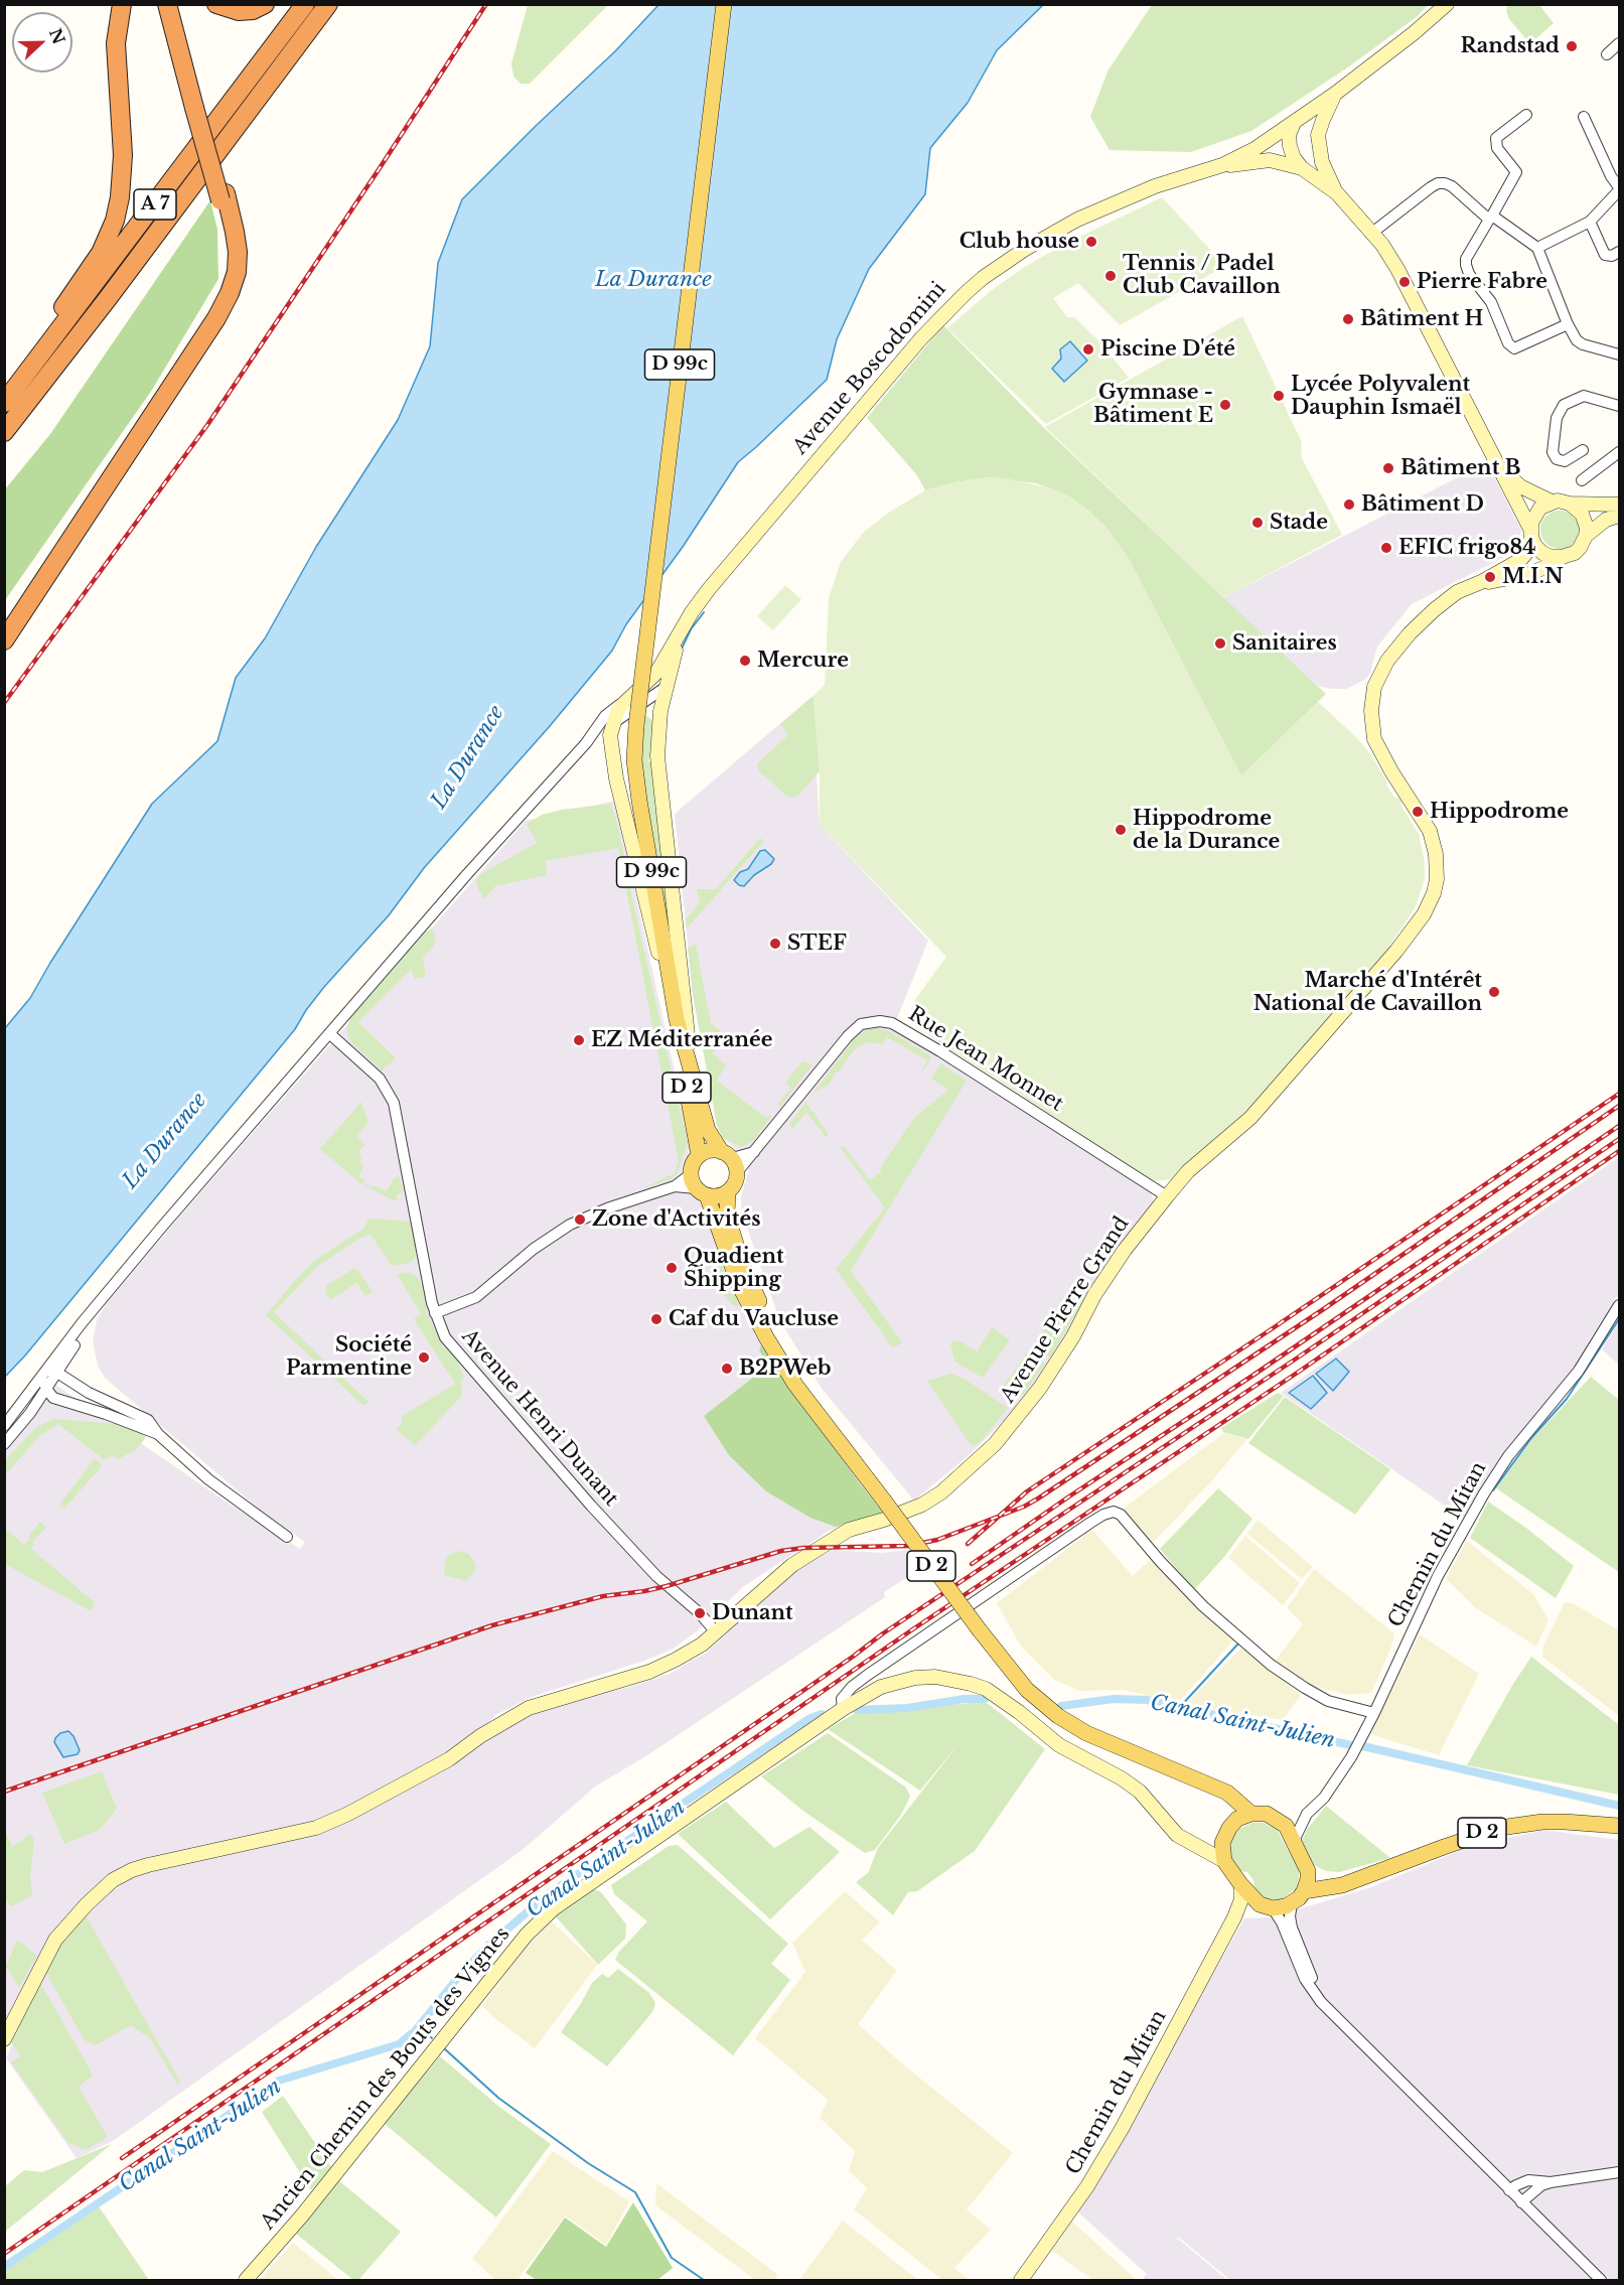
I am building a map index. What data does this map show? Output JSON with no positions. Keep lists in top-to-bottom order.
{
  "streets": {
    "highway": ["A 7"],
    "main road": ["D 99c", "Avenue Boscodomini", "D 2"],
    "street": [
      "Rue Jean Monnet",
      "Avenue Pierre Grand",
      "Avenue Henri Dunant",
      "Chemin du Mitan",
      "Ancien Chemin des Bouts des Vignes"
    ]
  },
  "crossings": [
    ["D 99c", "Avenue Boscodomini"],
    ["Avenue Boscodomini", "Rue Jean Monnet"],
    ["Avenue Boscodomini", "D 2"],
    ["Rue Jean Monnet", "D 2"],
    ["Rue Jean Monnet", "Avenue Pierre Grand"],
    ["D 2", "Chemin du Mitan"],
    ["D 2", "Ancien Chemin des Bouts des Vignes"],
    ["Avenue Pierre Grand", "Avenue Henri Dunant"],
    ["Chemin du Mitan", "Ancien Chemin des Bouts des Vignes"]
  ],
  "water": ["La Durance", "Canal Saint-Julien"],
  "places": [
    "Randstad",
    "Club house",
    "Tennis / Padel Club Cavaillon",
    "Pierre Fabre",
    "Bâtiment H",
    "Piscine D'été",
    "Lycée Polyvalent Dauphin Ismaël",
    "Gymnase - Bâtiment E",
    "Bâtiment B",
    "Bâtiment D",
    "Stade",
    "EFIC frigo84",
    "M.I.N",
    "Sanitaires",
    "Mercure",
    "Hippodrome",
    "Hippodrome de la Durance",
    "STEF",
    "Marché d'Intérêt National de Cavaillon",
    "EZ Méditerranée",
    "Zone d'Activités",
    "Quadient Shipping",
    "Caf du Vaucluse",
    "Société Parmentine",
    "B2PWeb",
    "Dunant"
  ],
  "north": "right"
}
